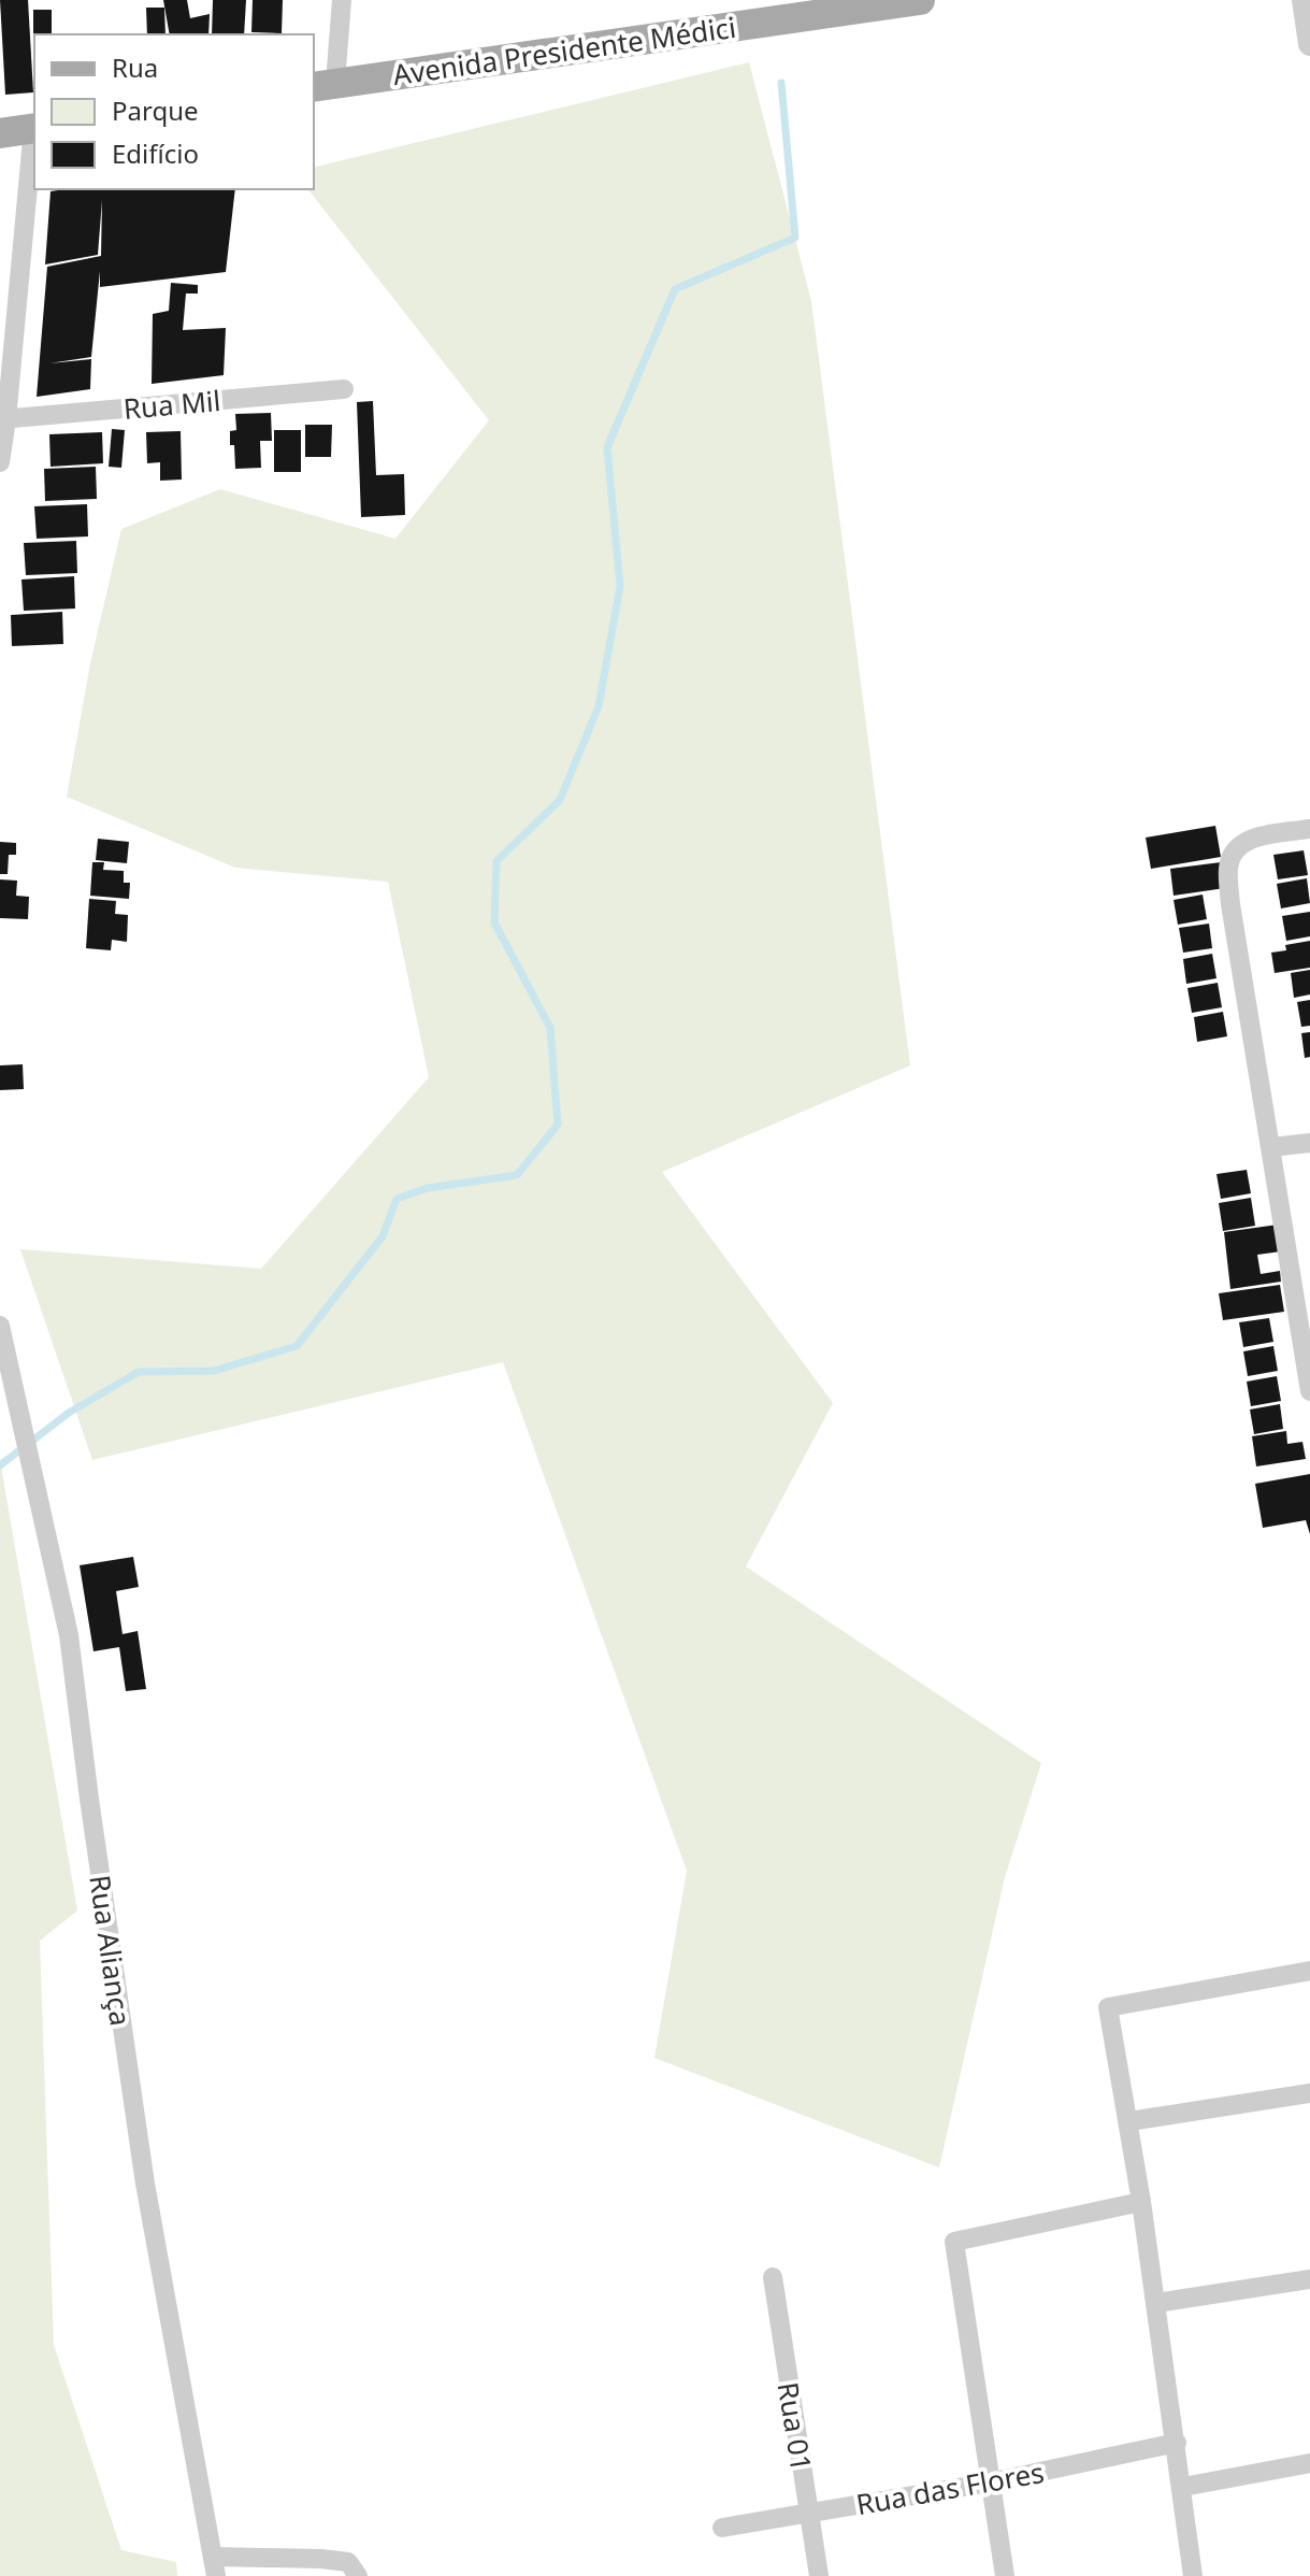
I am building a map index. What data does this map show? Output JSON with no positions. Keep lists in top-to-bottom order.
{
  "streets": {
    "main road": ["Avenida Presidente Médici"],
    "street": [
      "Rua Mil",
      "Rua Aliança",
      "Rua 01",
      "Rua das Flores"
    ]
  },
  "crossings": [
    ["Rua 01", "Rua das Flores"]
  ],
  "legend": ["Rua", "Parque", "Edifício"]
}
